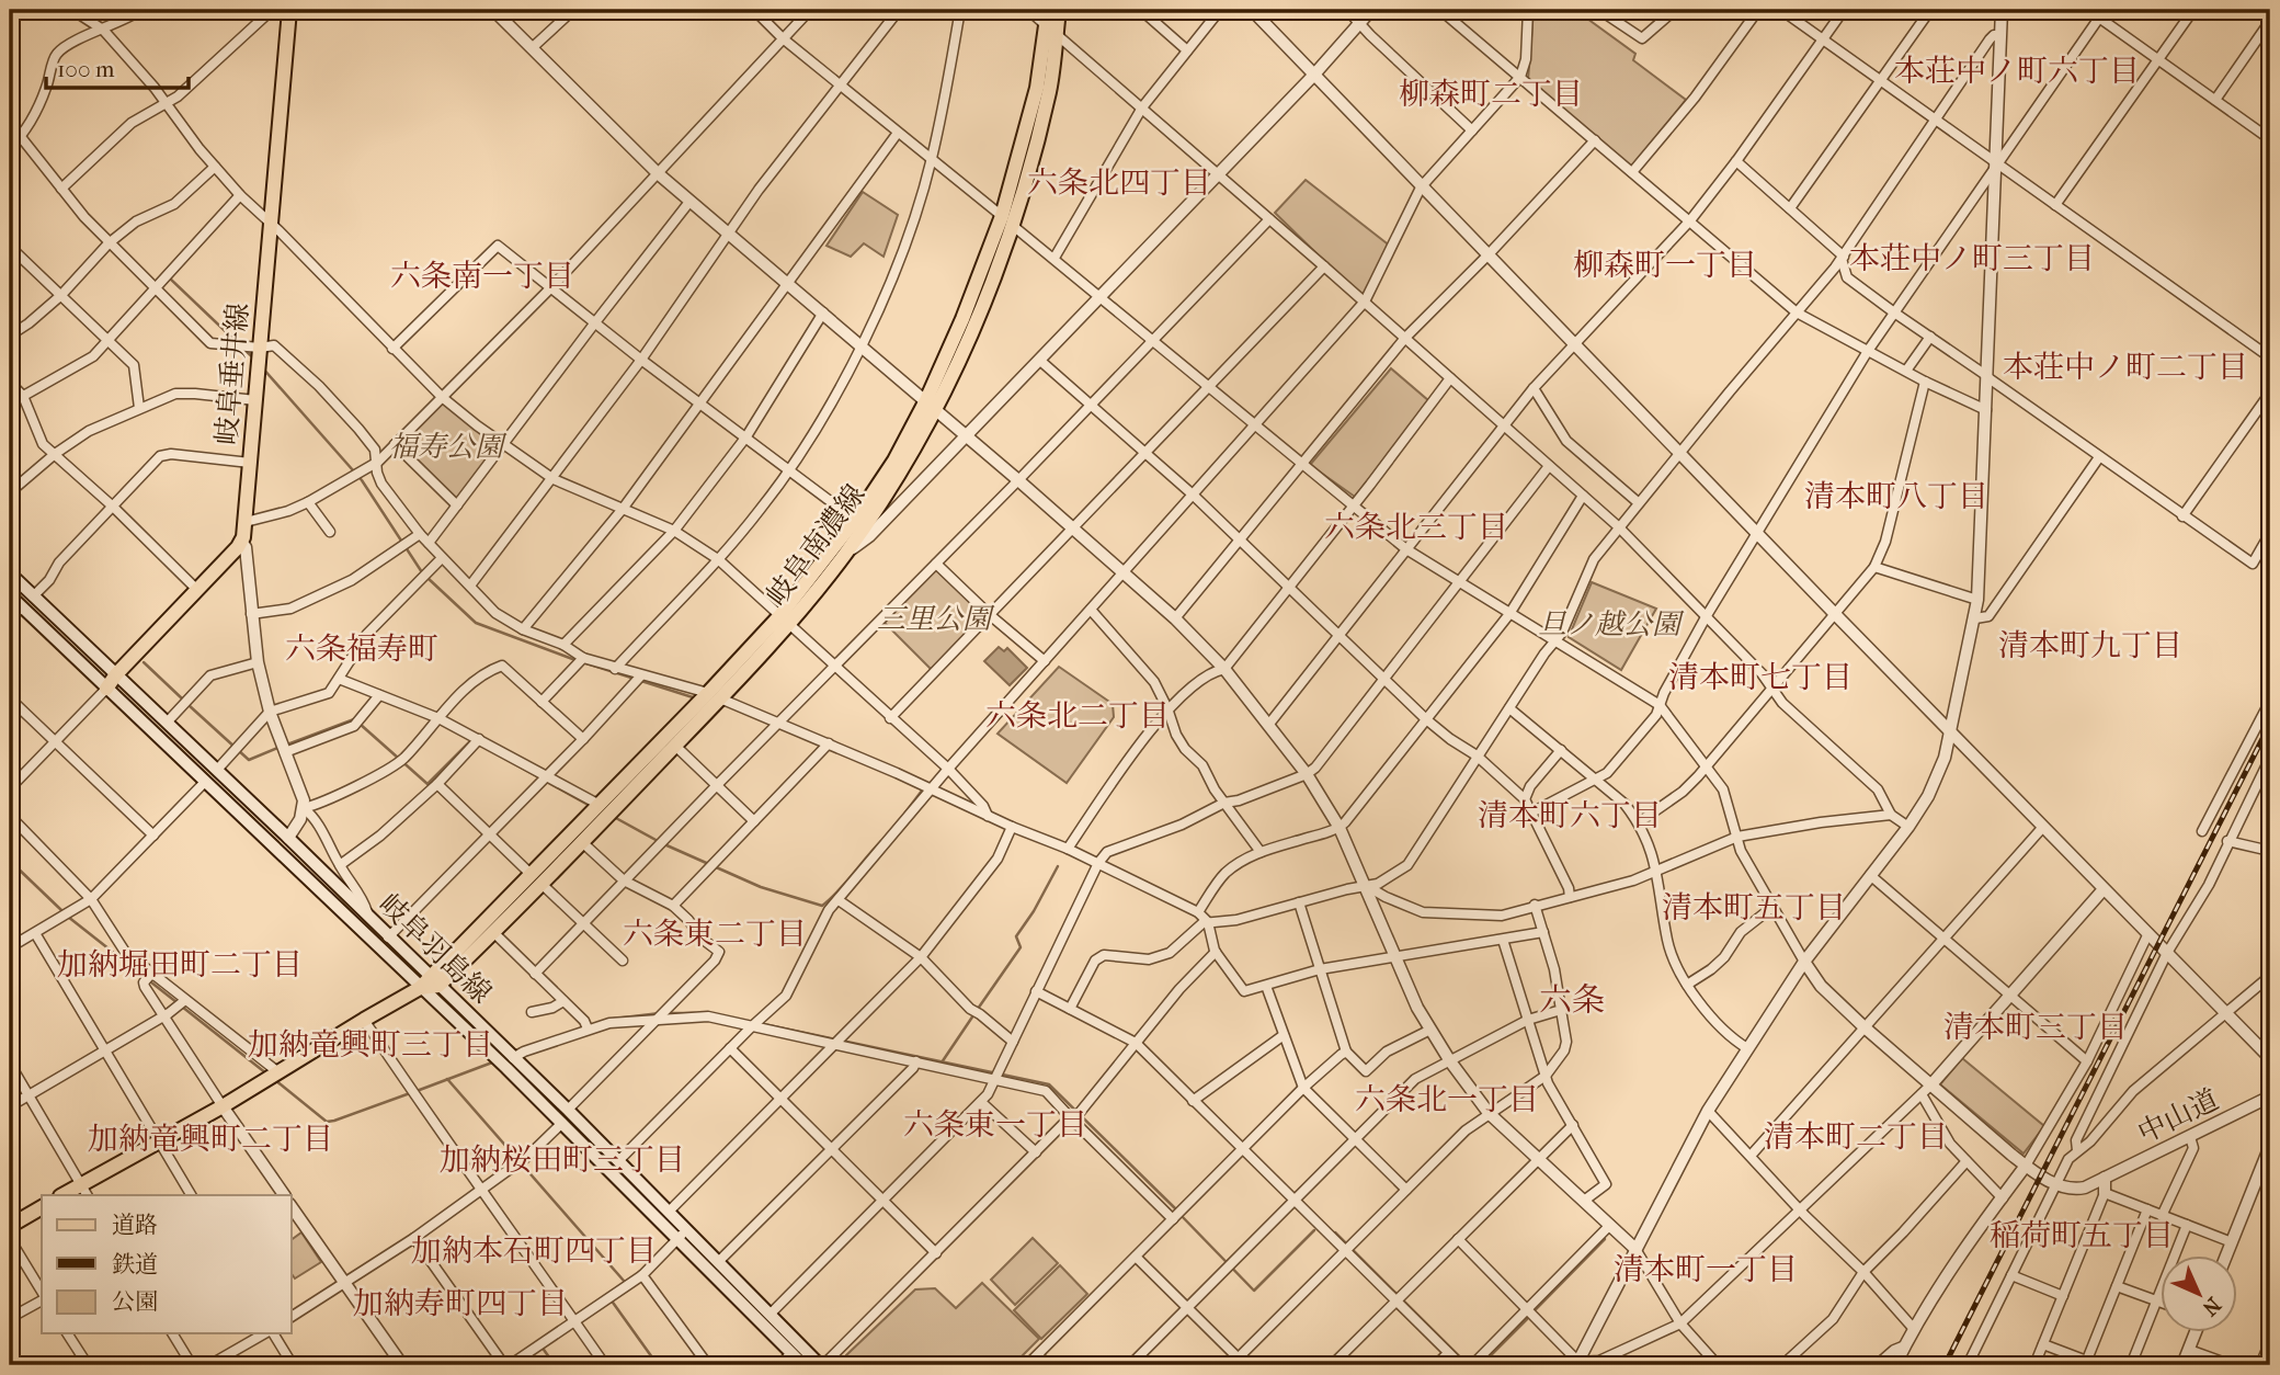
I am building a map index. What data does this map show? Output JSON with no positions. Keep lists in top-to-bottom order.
{
  "streets": {
    "main road": ["岐阜垂井線", "岐阜南濃線", "岐阜羽島線"],
    "street": ["中山道"]
  },
  "crossings": [
    ["岐阜垂井線", "岐阜羽島線"],
    ["岐阜南濃線", "岐阜羽島線"]
  ],
  "districts": [
    "本荘中ノ町六丁目",
    "柳森町二丁目",
    "六条北四丁目",
    "本荘中ノ町三丁目",
    "柳森町一丁目",
    "六条南一丁目",
    "本荘中ノ町二丁目",
    "清本町八丁目",
    "六条北三丁目",
    "清本町九丁目",
    "六条福寿町",
    "清本町七丁目",
    "六条北二丁目",
    "清本町六丁目",
    "清本町五丁目",
    "六条東二丁目",
    "加納堀田町二丁目",
    "六条",
    "清本町三丁目",
    "加納竜興町三丁目",
    "六条北一丁目",
    "六条東一丁目",
    "清本町二丁目",
    "加納竜興町二丁目",
    "加納桜田町三丁目",
    "稲荷町五丁目",
    "加納本石町四丁目",
    "清本町一丁目",
    "加納寿町四丁目"
  ],
  "parks": ["福寿公園", "三里公園", "旦ノ越公園"],
  "legend": ["道路", "鉄道", "公園"],
  "scale_bar": "100 m",
  "north": "bottom right"
}
